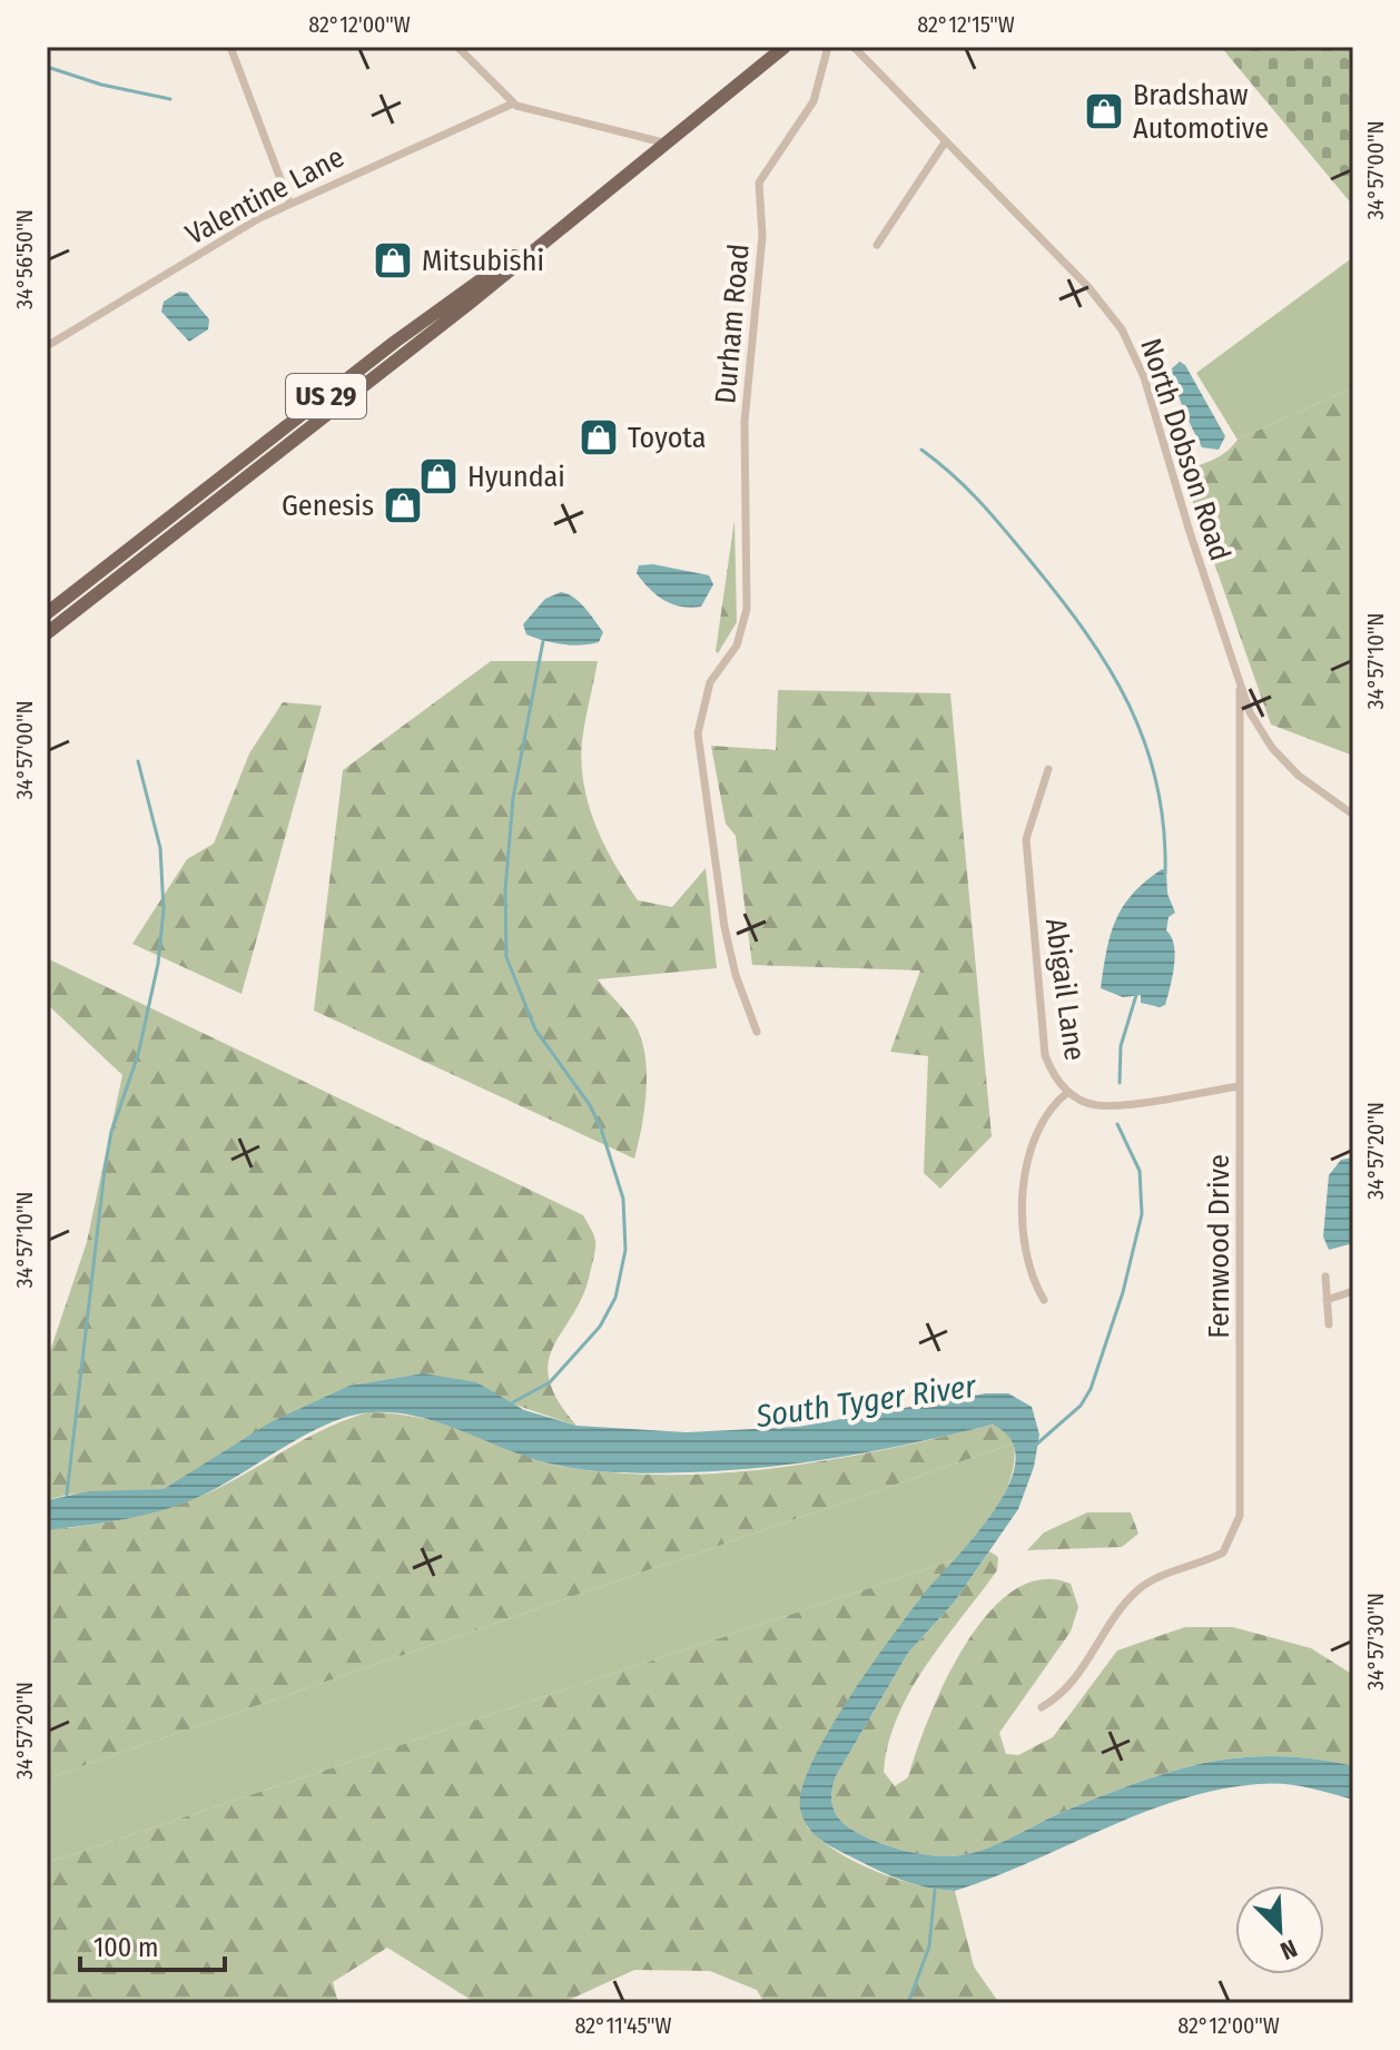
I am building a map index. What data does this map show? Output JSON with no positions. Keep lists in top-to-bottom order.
{
  "streets": {
    "main road": ["US 29"],
    "street": [
      "Valentine Lane",
      "Durham Road",
      "North Dobson Road",
      "Abigail Lane",
      "Fernwood Drive"
    ]
  },
  "crossings": [
    ["North Dobson Road", "Fernwood Drive"],
    ["Abigail Lane", "Fernwood Drive"]
  ],
  "water": ["South Tyger River"],
  "places": {
    "shop": [
      "Bradshaw Automotive",
      "Mitsubishi",
      "Toyota",
      "Hyundai",
      "Genesis"
    ]
  },
  "scale_bar": "100 m",
  "north": "bottom right",
  "coordinates": [
    "82°12'00\"W",
    "82°12'15\"W",
    "34°57'00\"N",
    "34°56'50\"N",
    "34°57'10\"N",
    "34°57'20\"N",
    "34°57'30\"N",
    "82°11'45\"W"
  ]
}
